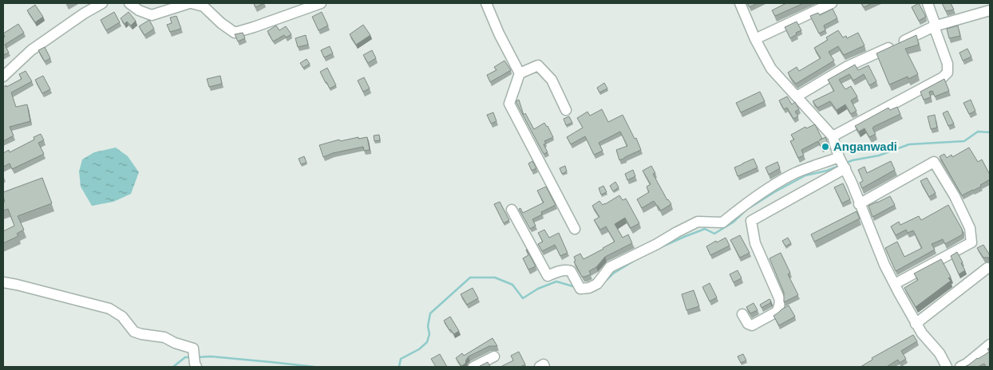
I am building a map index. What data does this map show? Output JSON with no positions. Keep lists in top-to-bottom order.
{
  "places": ["Anganwadi"]
}
